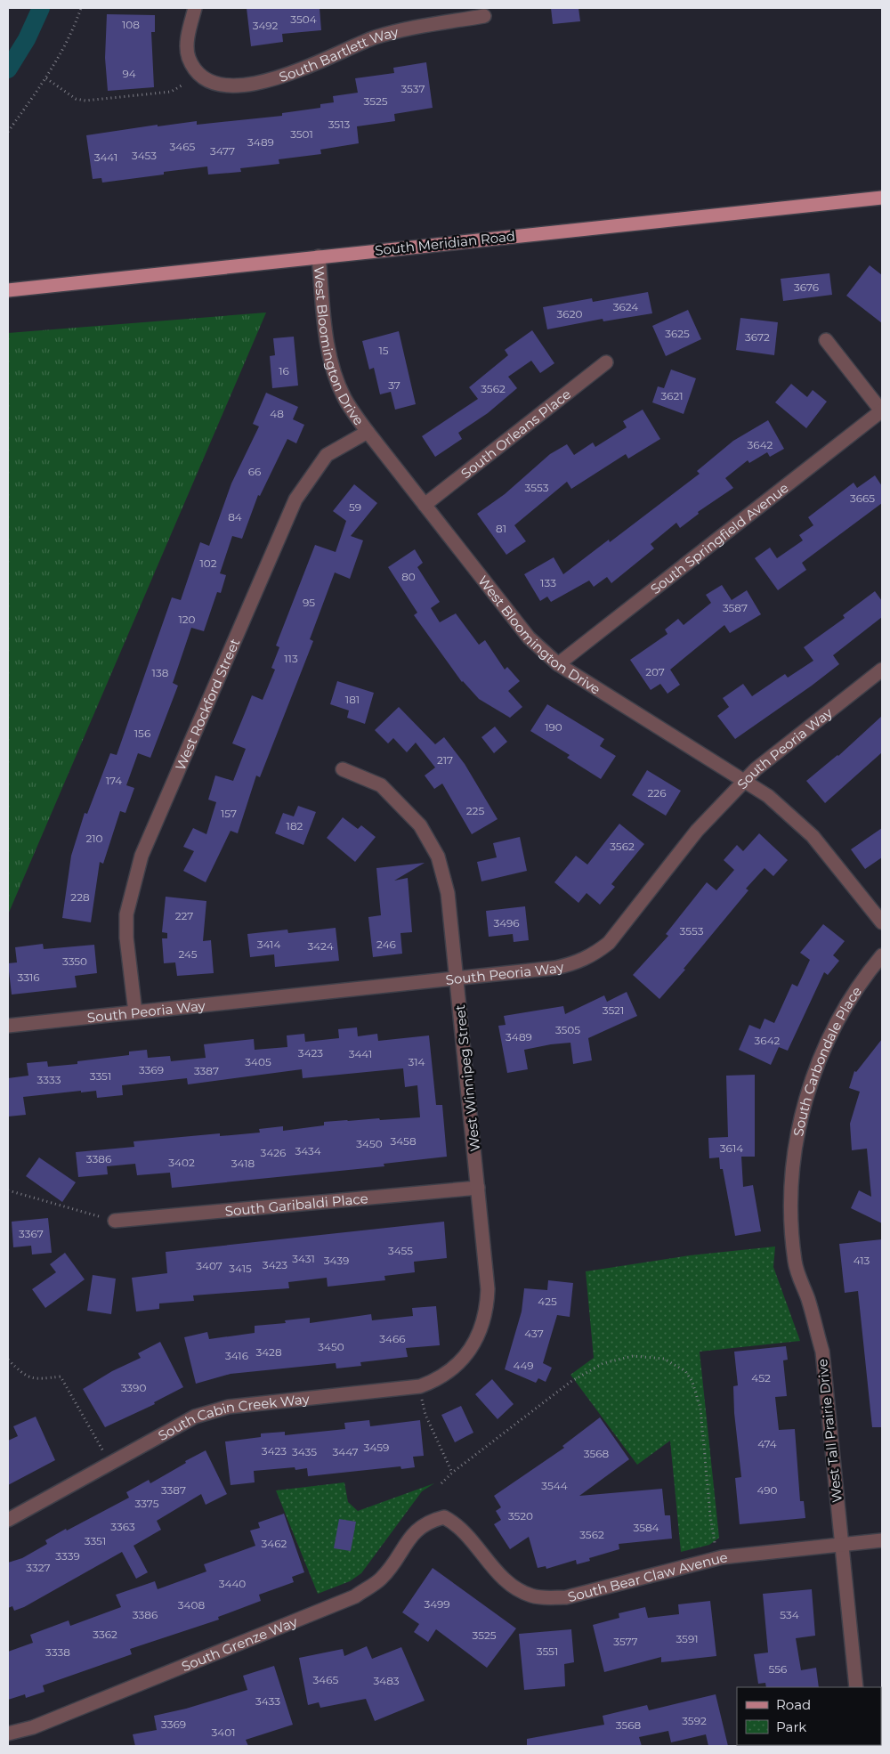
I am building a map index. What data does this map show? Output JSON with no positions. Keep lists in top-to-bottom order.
{
  "streets": {
    "main road": ["South Meridian Road"],
    "street": [
      "South Bartlett Way",
      "West Bloomington Drive",
      "South Orleans Place",
      "South Springfield Avenue",
      "West Rockford Street",
      "South Peoria Way",
      "South Carbondale Place",
      "West Winnipeg Street",
      "South Garibaldi Place",
      "South Cabin Creek Way",
      "West Tall Prairie Drive",
      "South Bear Claw Avenue",
      "South Grenze Way"
    ]
  },
  "crossings": [
    ["South Meridian Road", "West Bloomington Drive"],
    ["West Bloomington Drive", "South Orleans Place"],
    ["West Bloomington Drive", "South Springfield Avenue"],
    ["West Bloomington Drive", "West Rockford Street"],
    ["West Bloomington Drive", "South Peoria Way"],
    ["West Rockford Street", "South Peoria Way"],
    ["South Peoria Way", "West Winnipeg Street"],
    ["South Carbondale Place", "West Tall Prairie Drive"],
    ["West Winnipeg Street", "South Garibaldi Place"],
    ["West Winnipeg Street", "South Cabin Creek Way"],
    ["West Tall Prairie Drive", "South Bear Claw Avenue"],
    ["South Bear Claw Avenue", "South Grenze Way"]
  ],
  "house_numbers": [
    "3504",
    "108",
    "3492",
    "94",
    "3537",
    "3525",
    "3513",
    "3501",
    "3489",
    "3465",
    "3477",
    "3453",
    "3441",
    "3676",
    "3624",
    "3620",
    "3625",
    "3672",
    "15",
    "16",
    "37",
    "3562",
    "3621",
    "48",
    "3642",
    "66",
    "3553",
    "3665",
    "59",
    "84",
    "81",
    "102",
    "80",
    "133",
    "95",
    "3587",
    "120",
    "113",
    "207",
    "138",
    "181",
    "190",
    "156",
    "217",
    "174",
    "226",
    "225",
    "157",
    "182",
    "210",
    "3562",
    "228",
    "227",
    "3496",
    "3553",
    "3414",
    "246",
    "3424",
    "245",
    "3350",
    "3316",
    "3521",
    "3505",
    "3489",
    "3642",
    "3423",
    "3441",
    "3405",
    "314",
    "3369",
    "3387",
    "3351",
    "3333",
    "3458",
    "3450",
    "3614",
    "3434",
    "3426",
    "3386",
    "3402",
    "3418",
    "3367",
    "3455",
    "3431",
    "3439",
    "413",
    "3423",
    "3407",
    "3415",
    "425",
    "437",
    "3466",
    "3450",
    "3428",
    "3416",
    "449",
    "452",
    "3390",
    "474",
    "3459",
    "3423",
    "3435",
    "3447",
    "3568",
    "3544",
    "3387",
    "490",
    "3375",
    "3520",
    "3363",
    "3584",
    "3562",
    "3351",
    "3462",
    "3339",
    "3327",
    "3440",
    "3499",
    "3408",
    "3386",
    "534",
    "3362",
    "3525",
    "3591",
    "3577",
    "3551",
    "3338",
    "556",
    "3465",
    "3483",
    "3433",
    "3592",
    "3369",
    "3568",
    "3401"
  ],
  "legend": ["Road", "Park"]
}
